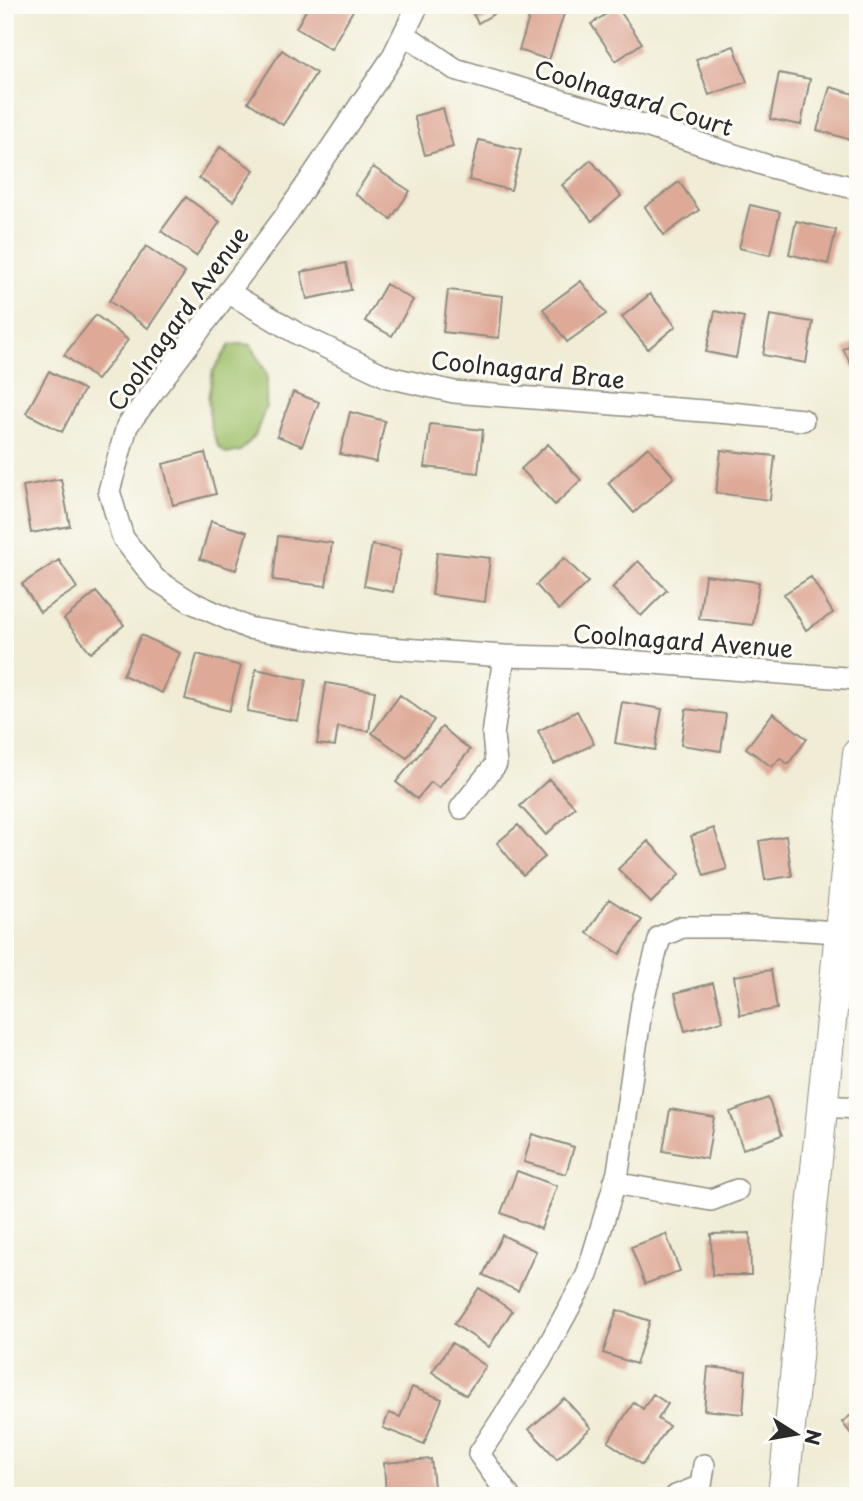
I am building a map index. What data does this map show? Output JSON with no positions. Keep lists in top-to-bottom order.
{
  "streets": {
    "street": ["Coolnagard Court", "Coolnagard Avenue", "Coolnagard Brae"]
  },
  "crossings": [
    ["Coolnagard Court", "Coolnagard Avenue"],
    ["Coolnagard Avenue", "Coolnagard Brae"]
  ],
  "north": "right"
}
